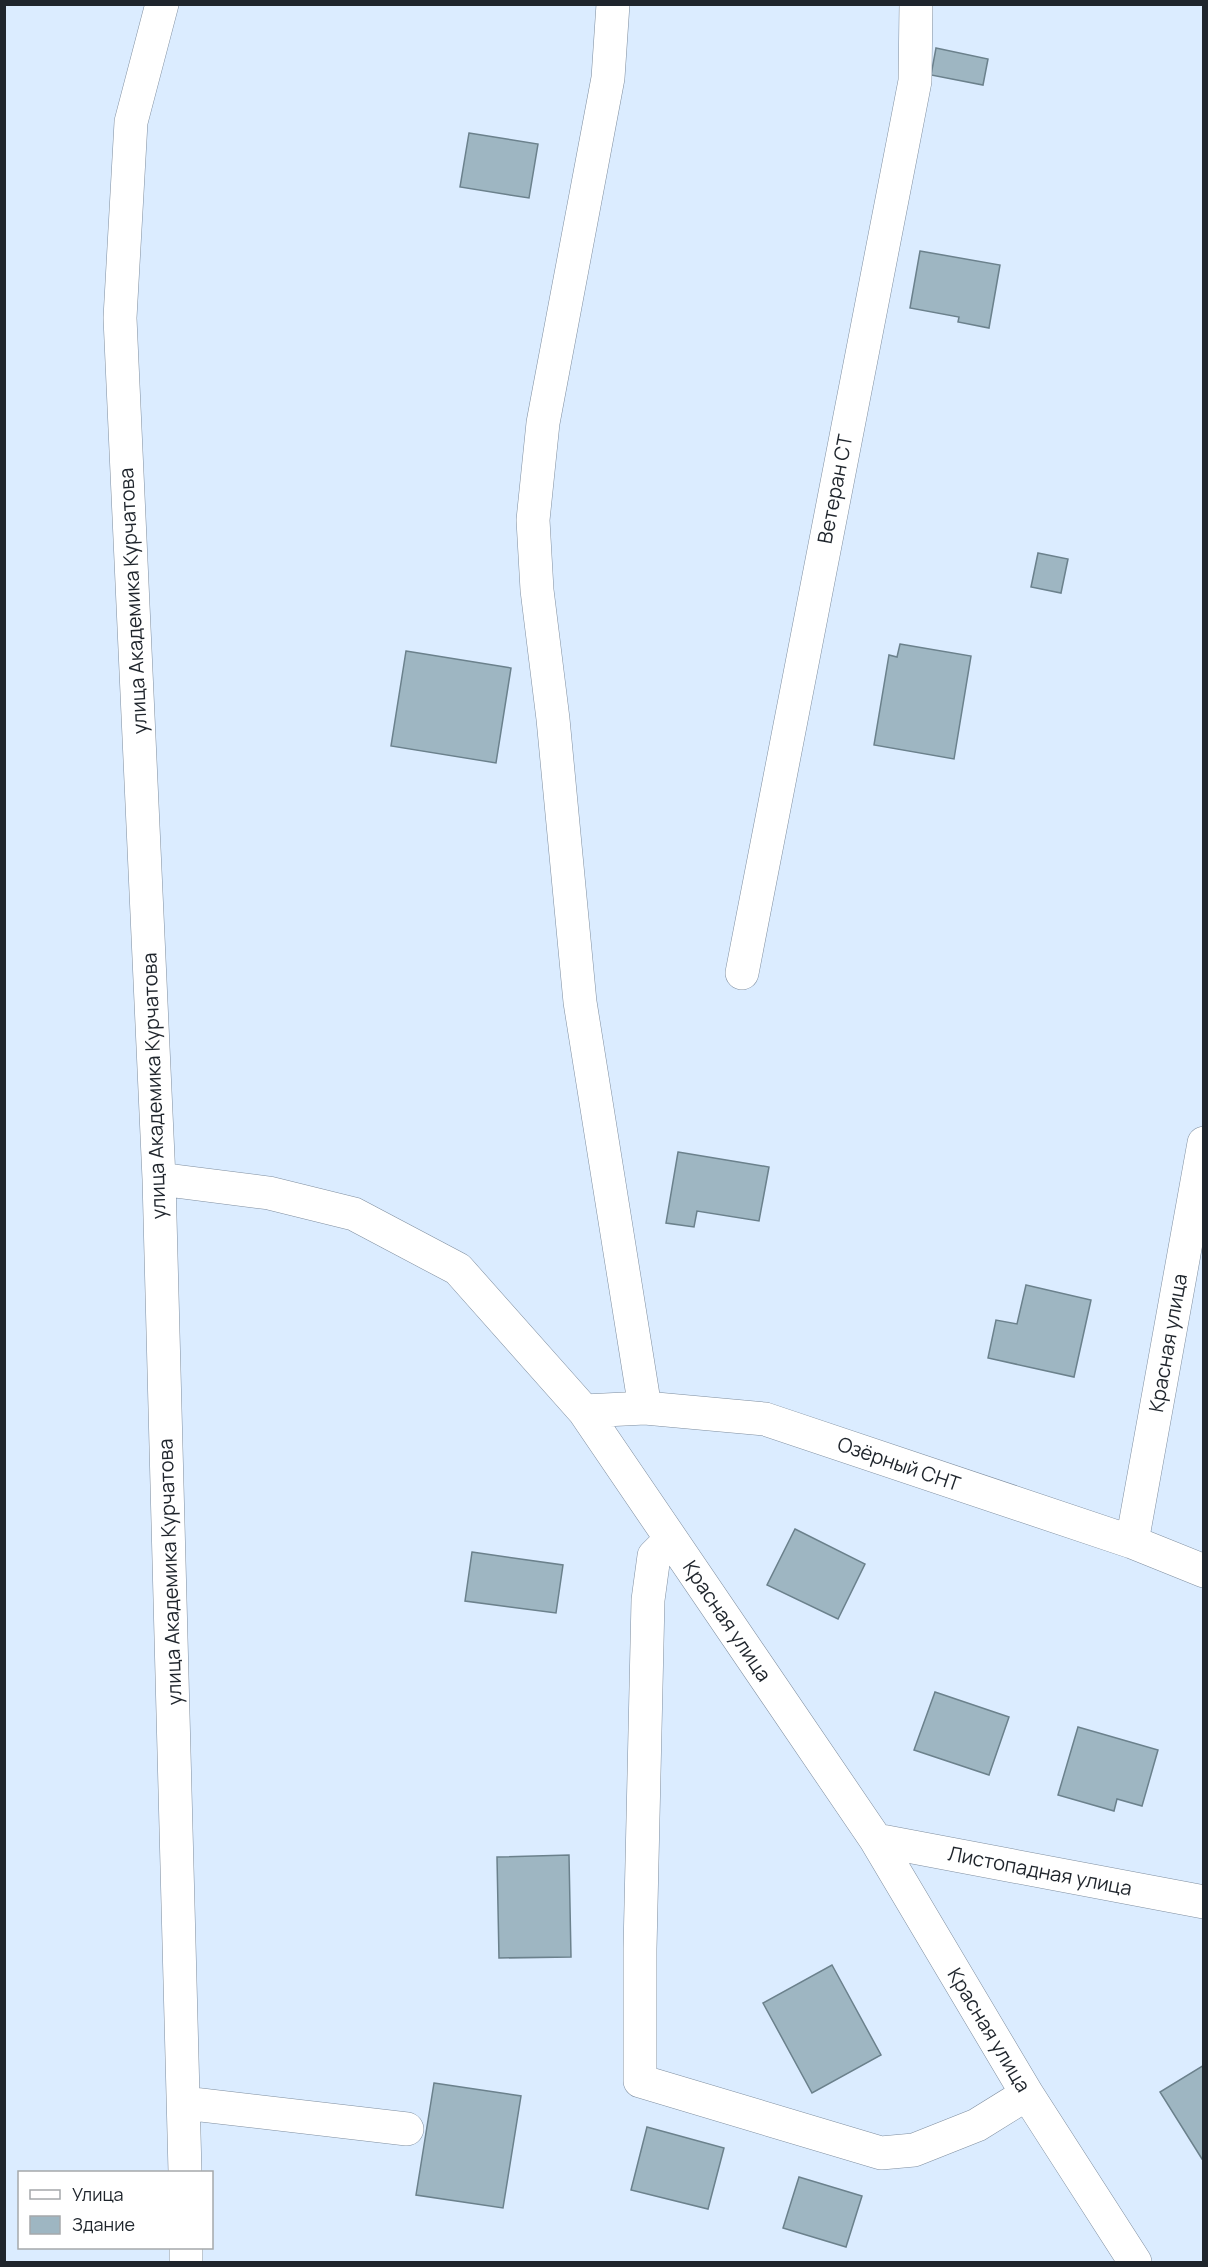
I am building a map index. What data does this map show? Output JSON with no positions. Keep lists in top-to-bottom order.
{
  "streets": {
    "street": [
      "Ветеран СТ",
      "улица Академика Курчатова",
      "Красная улица",
      "Озёрный СНТ",
      "Листопадная улица"
    ]
  },
  "crossings": [
    ["улица Академика Курчатова", "Красная улица"],
    ["Красная улица", "Озёрный СНТ"],
    ["Красная улица", "Листопадная улица"]
  ],
  "legend": ["Улица", "Здание"]
}
